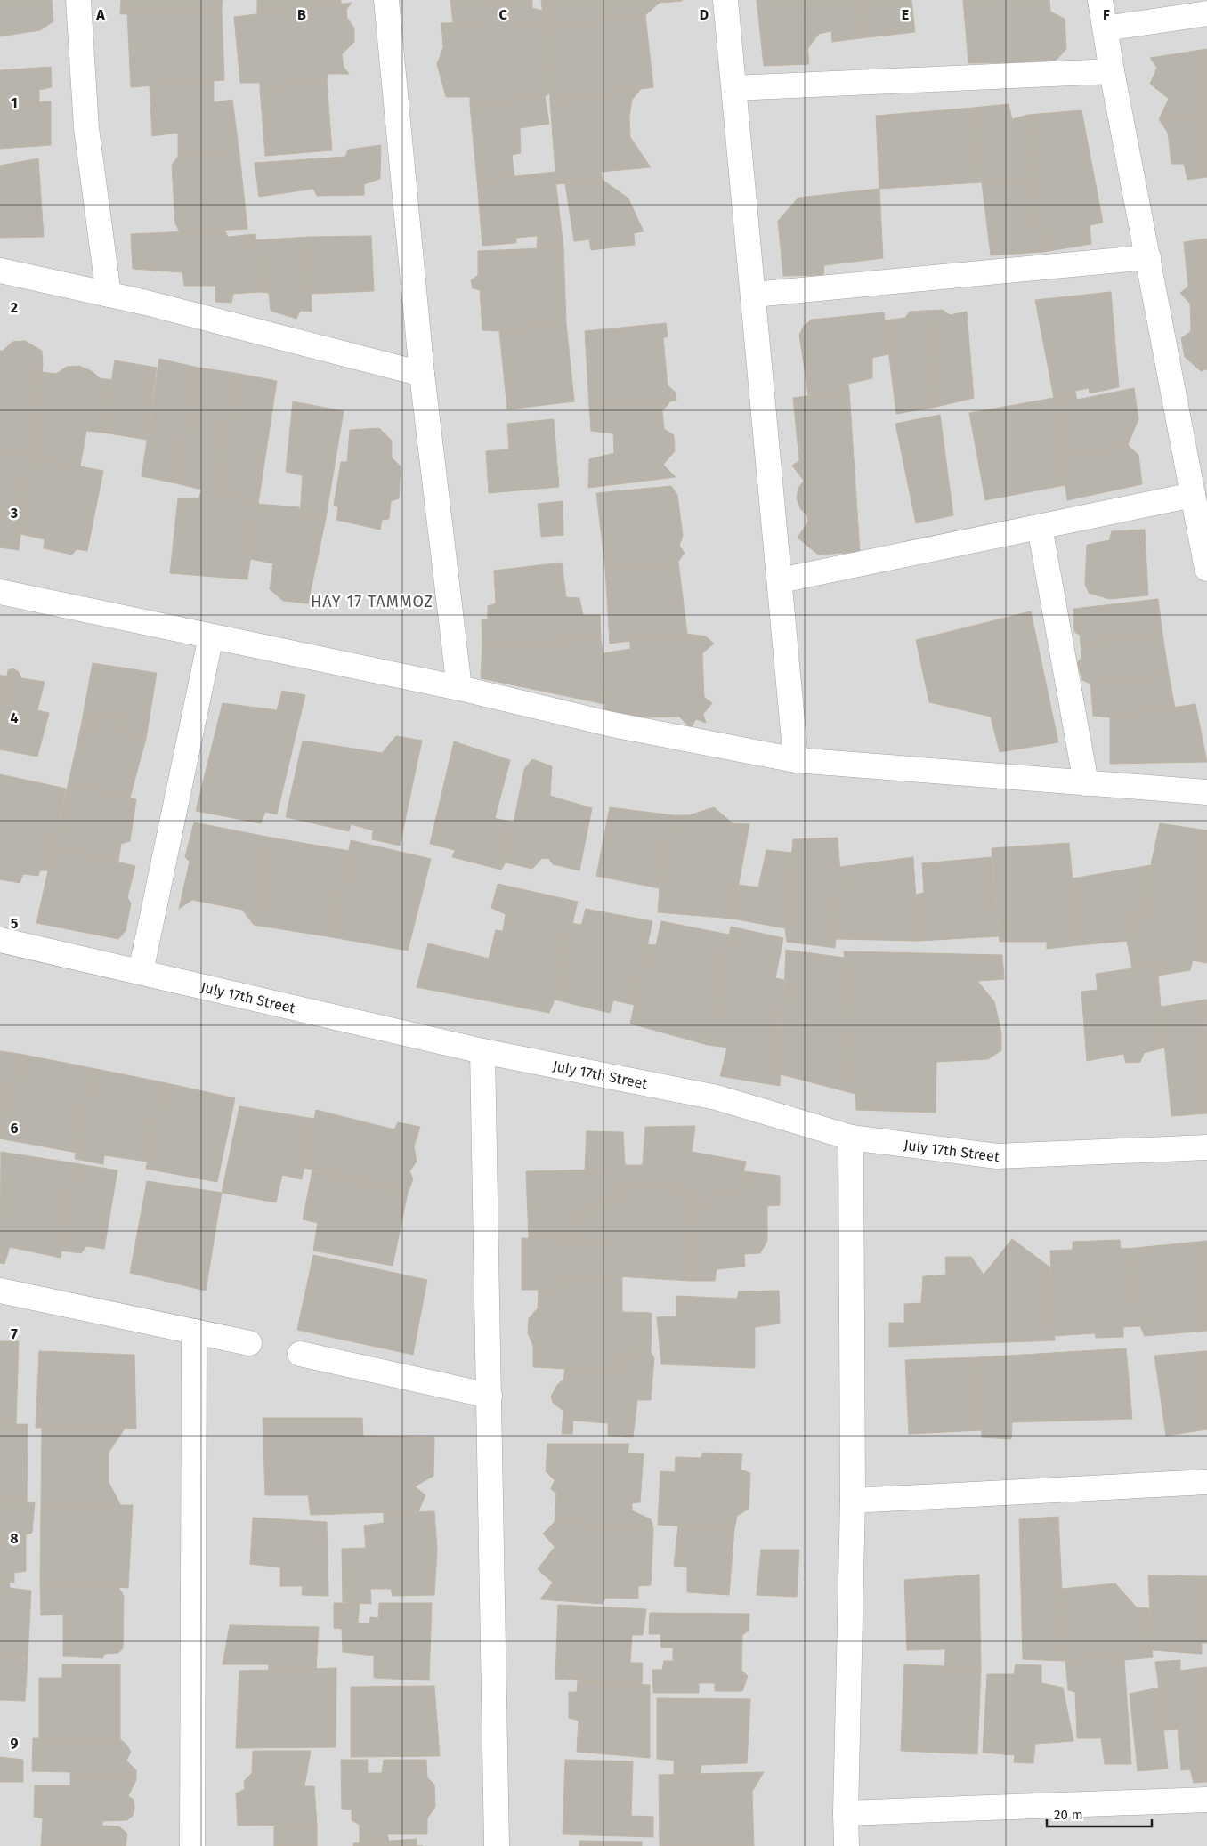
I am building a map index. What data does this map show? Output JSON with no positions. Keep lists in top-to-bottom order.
{
  "streets": {
    "street": ["July 17th Street"]
  },
  "districts": ["HAY 17 TAMMOZ"],
  "scale_bar": "20 m",
  "grid": {
    "columns": [
      "A",
      "B",
      "C",
      "D",
      "E",
      "F"
    ],
    "rows": [
      "1",
      "2",
      "3",
      "4",
      "5",
      "6",
      "7",
      "8",
      "9"
    ]
  }
}
